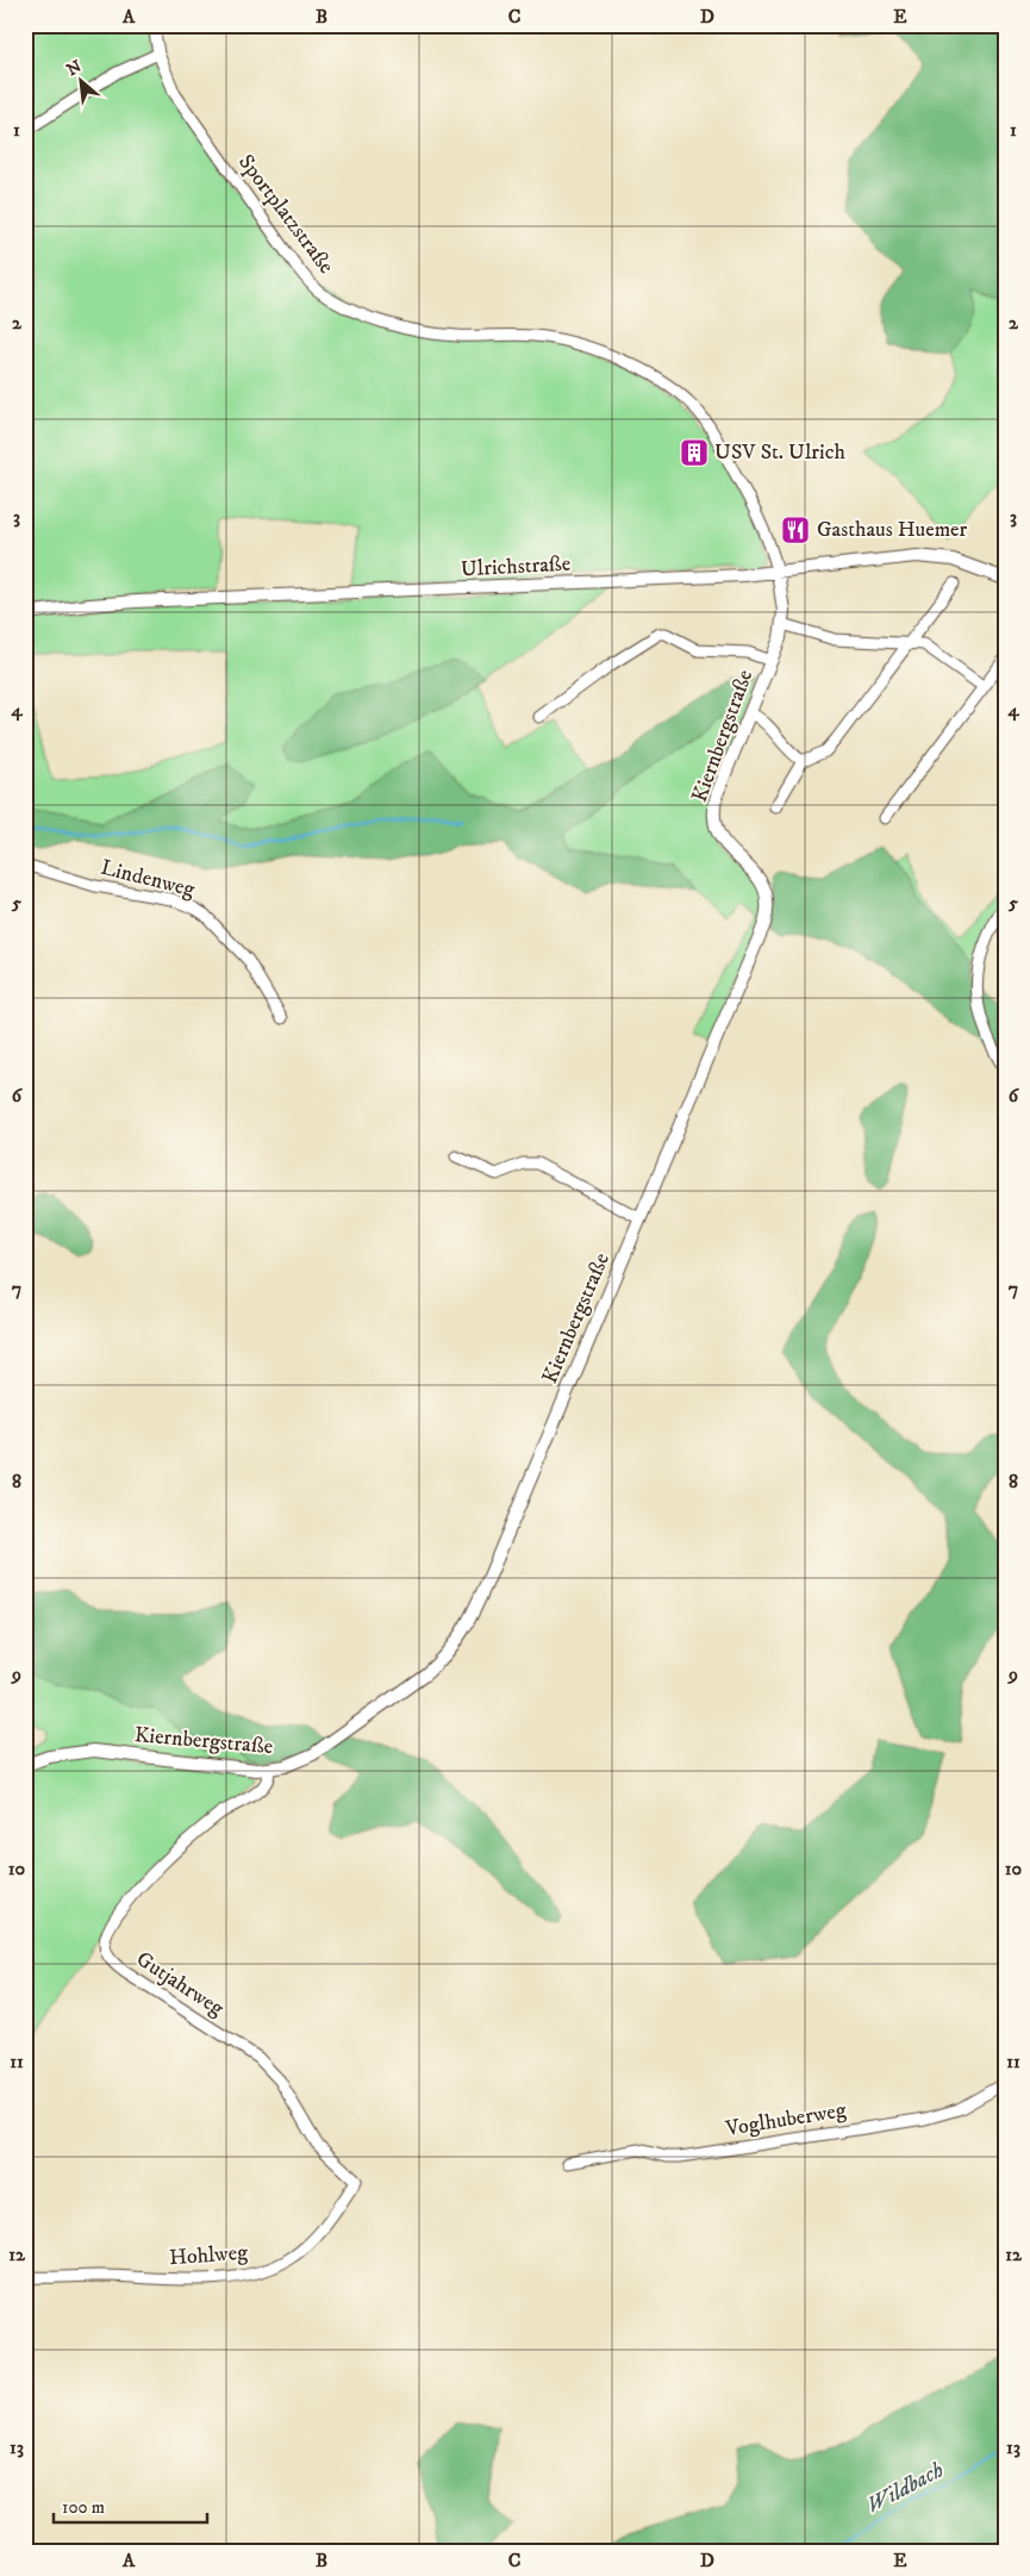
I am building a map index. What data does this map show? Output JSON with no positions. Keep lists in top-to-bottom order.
{
  "streets": {
    "street": [
      "Sportplatzstraße",
      "Ulrichstraße",
      "Kiernbergstraße",
      "Lindenweg",
      "Gutjahrweg",
      "Voglhuberweg",
      "Hohlweg"
    ]
  },
  "crossings": [
    ["Sportplatzstraße", "Ulrichstraße"],
    ["Sportplatzstraße", "Kiernbergstraße"],
    ["Ulrichstraße", "Kiernbergstraße"],
    ["Kiernbergstraße", "Gutjahrweg"],
    ["Gutjahrweg", "Hohlweg"]
  ],
  "water": ["Wildbach"],
  "places": {
    "building": ["USV St. Ulrich"],
    "restaurant": ["Gasthaus Huemer"]
  },
  "scale_bar": "100 m",
  "north": "top left",
  "grid": {
    "columns": [
      "A",
      "B",
      "C",
      "D",
      "E"
    ],
    "rows": [
      "1",
      "2",
      "3",
      "4",
      "5",
      "6",
      "7",
      "8",
      "9",
      "10",
      "11",
      "12",
      "13"
    ]
  }
}
